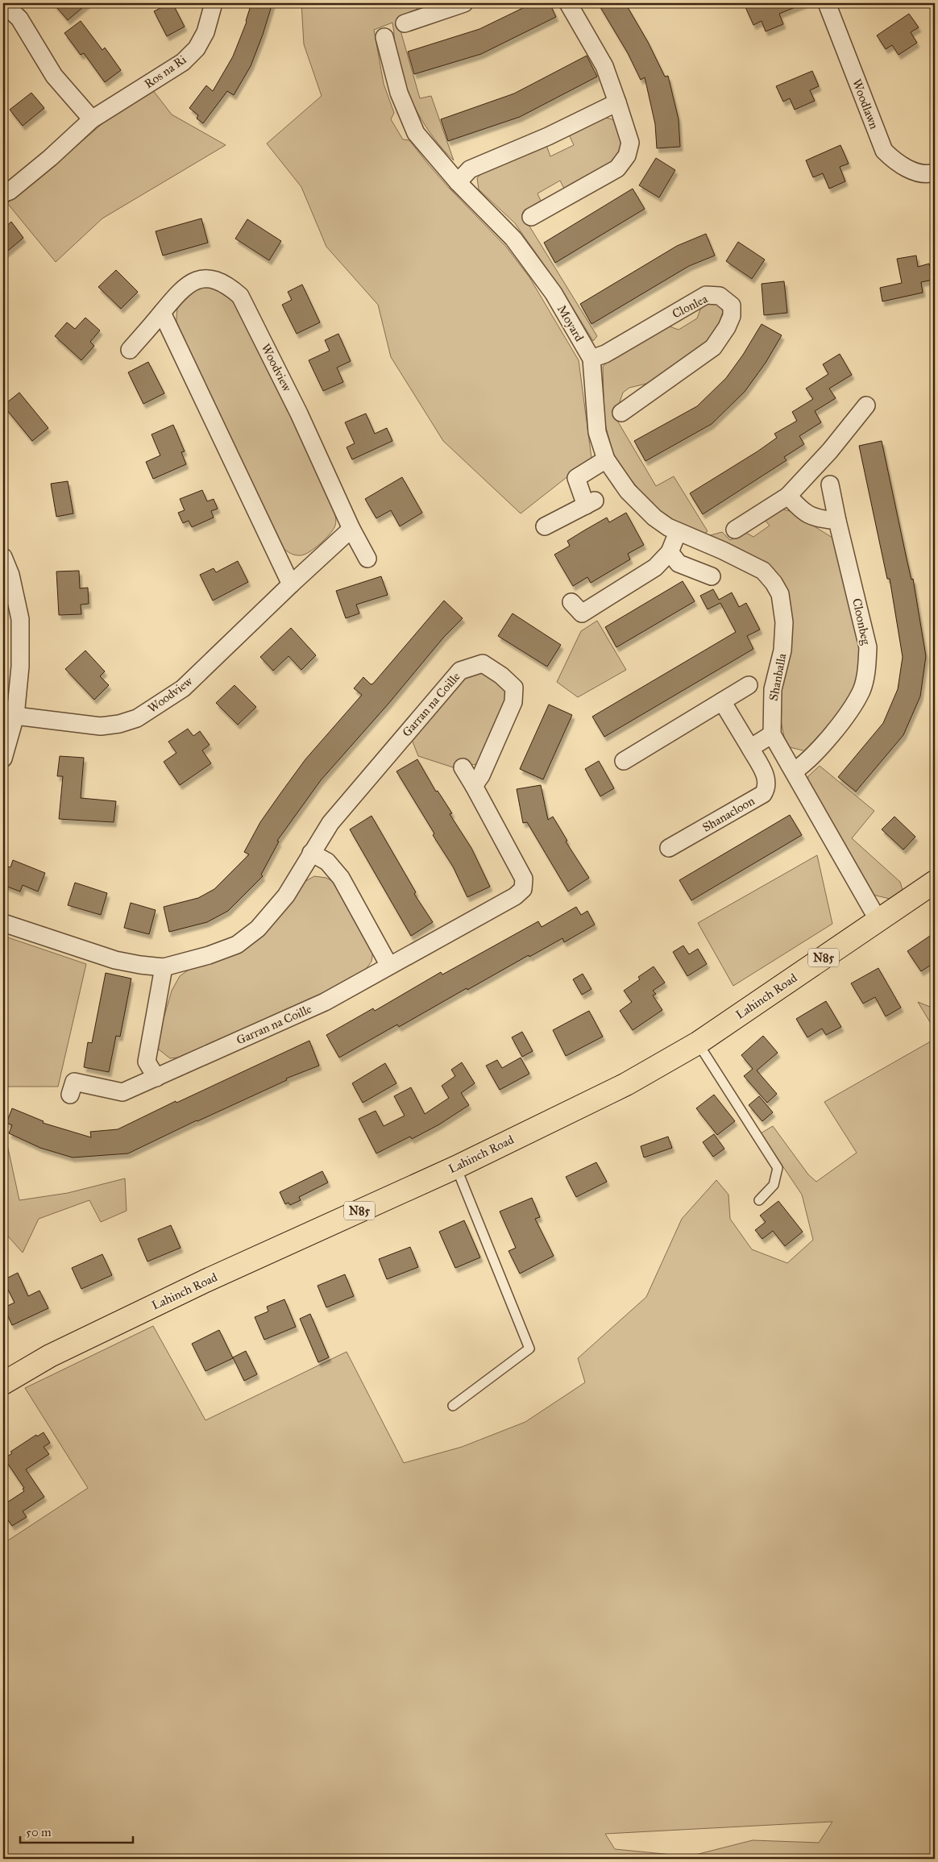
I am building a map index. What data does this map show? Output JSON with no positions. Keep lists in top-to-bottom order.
{
  "streets": {
    "main road": ["N85", "Lahinch Road"],
    "street": [
      "Ros na Ri",
      "Woodlawn",
      "Clonlea",
      "Moyard",
      "Woodview",
      "Cloonbeg",
      "Shanballa",
      "Garran na Coille",
      "Shanacloon"
    ]
  },
  "crossings": [
    ["Clonlea", "Moyard"],
    ["Moyard", "Shanballa"]
  ],
  "scale_bar": "50 m"
}
